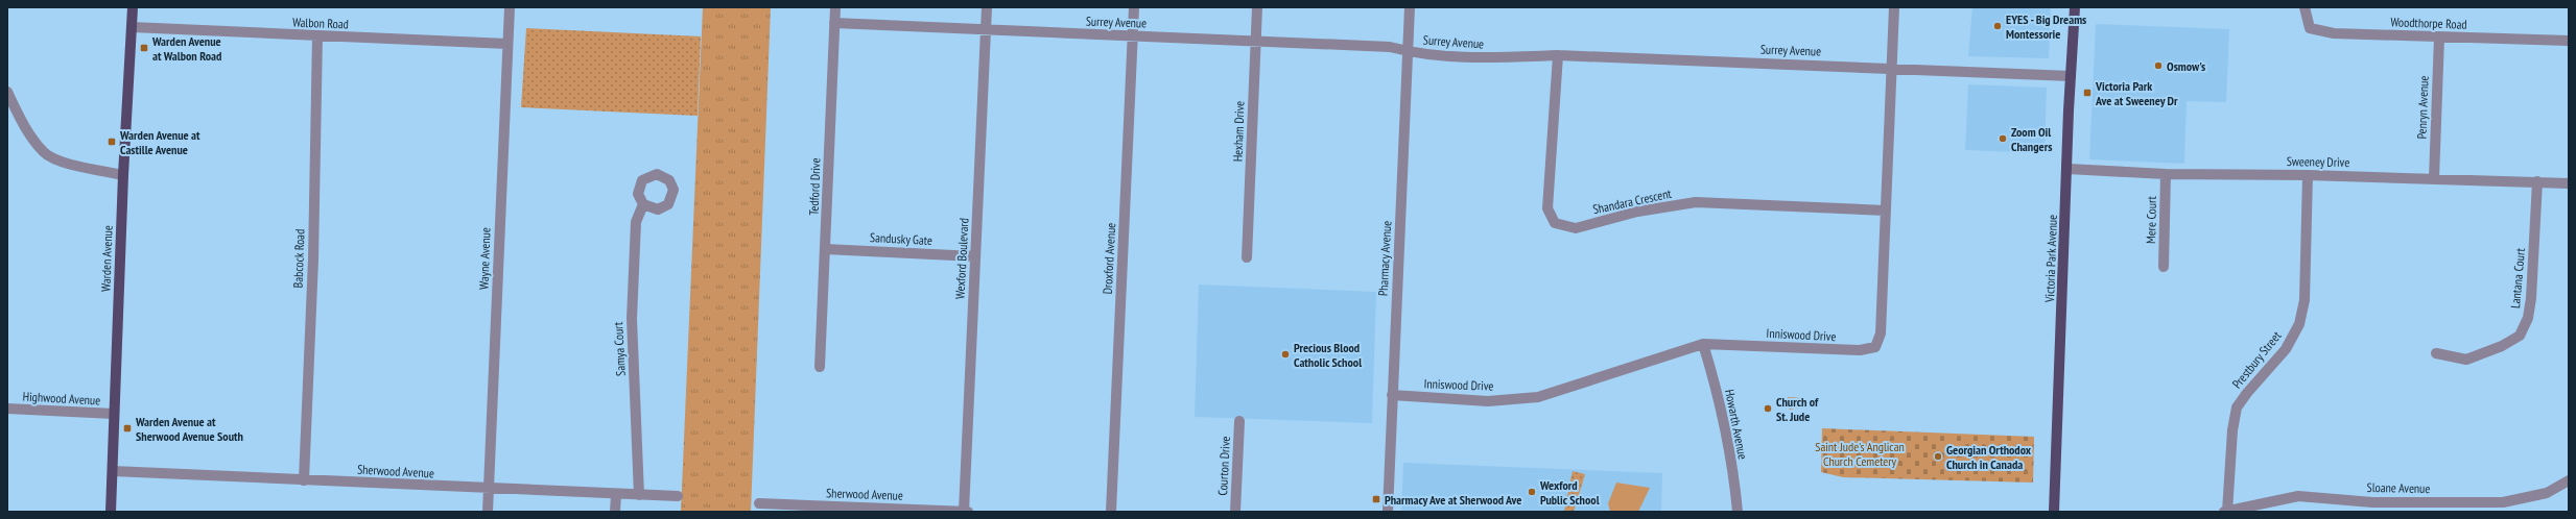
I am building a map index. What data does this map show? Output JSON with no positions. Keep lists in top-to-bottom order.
{
  "streets": {
    "main road": ["Warden Avenue", "Victoria Park Avenue"],
    "street": [
      "Surrey Avenue",
      "Walbon Road",
      "Woodthorpe Road",
      "Penryn Avenue",
      "Hexham Drive",
      "Sweeney Drive",
      "Tedford Drive",
      "Shandara Crescent",
      "Mere Court",
      "Sandusky Gate",
      "Babcock Road",
      "Wayne Avenue",
      "Wexford Boulevard",
      "Droxford Avenue",
      "Pharmacy Avenue",
      "Lantana Court",
      "Inniswood Drive",
      "Samya Court",
      "Prestbury Street",
      "Highwood Avenue",
      "Howarth Avenue",
      "Courton Drive",
      "Sherwood Avenue",
      "Sloane Avenue"
    ]
  },
  "crossings": [
    ["Surrey Avenue", "Hexham Drive"],
    ["Surrey Avenue", "Tedford Drive"],
    ["Surrey Avenue", "Shandara Crescent"],
    ["Surrey Avenue", "Wexford Boulevard"],
    ["Surrey Avenue", "Droxford Avenue"],
    ["Surrey Avenue", "Pharmacy Avenue"],
    ["Surrey Avenue", "Victoria Park Avenue"],
    ["Surrey Avenue", "Inniswood Drive"],
    ["Walbon Road", "Warden Avenue"],
    ["Walbon Road", "Babcock Road"],
    ["Walbon Road", "Wayne Avenue"],
    ["Woodthorpe Road", "Penryn Avenue"],
    ["Penryn Avenue", "Sweeney Drive"],
    ["Sweeney Drive", "Mere Court"],
    ["Sweeney Drive", "Victoria Park Avenue"],
    ["Sweeney Drive", "Lantana Court"],
    ["Sweeney Drive", "Prestbury Street"],
    ["Tedford Drive", "Sandusky Gate"],
    ["Shandara Crescent", "Inniswood Drive"],
    ["Sandusky Gate", "Wexford Boulevard"],
    ["Warden Avenue", "Highwood Avenue"],
    ["Warden Avenue", "Sherwood Avenue"],
    ["Babcock Road", "Sherwood Avenue"],
    ["Wayne Avenue", "Sherwood Avenue"],
    ["Wexford Boulevard", "Sherwood Avenue"],
    ["Pharmacy Avenue", "Inniswood Drive"],
    ["Inniswood Drive", "Howarth Avenue"],
    ["Samya Court", "Sherwood Avenue"],
    ["Prestbury Street", "Sloane Avenue"]
  ],
  "parks": ["Saint Jude's Anglican Church Cemetery"],
  "places": {
    "other": [
      "EYES - Big Dreams Montessorie",
      "Osmow's",
      "Zoom Oil Changers",
      "Precious Blood Catholic School",
      "Church of St. Jude",
      "Georgian Orthodox Church in Canada",
      "Wexford Public School"
    ],
    "transit": [
      "Warden Avenue at Walbon Road",
      "Victoria Park Ave at Sweeney Dr",
      "Warden Avenue at Castille Avenue",
      "Warden Avenue at Sherwood Avenue South",
      "Pharmacy Ave at Sherwood Ave"
    ]
  }
}
